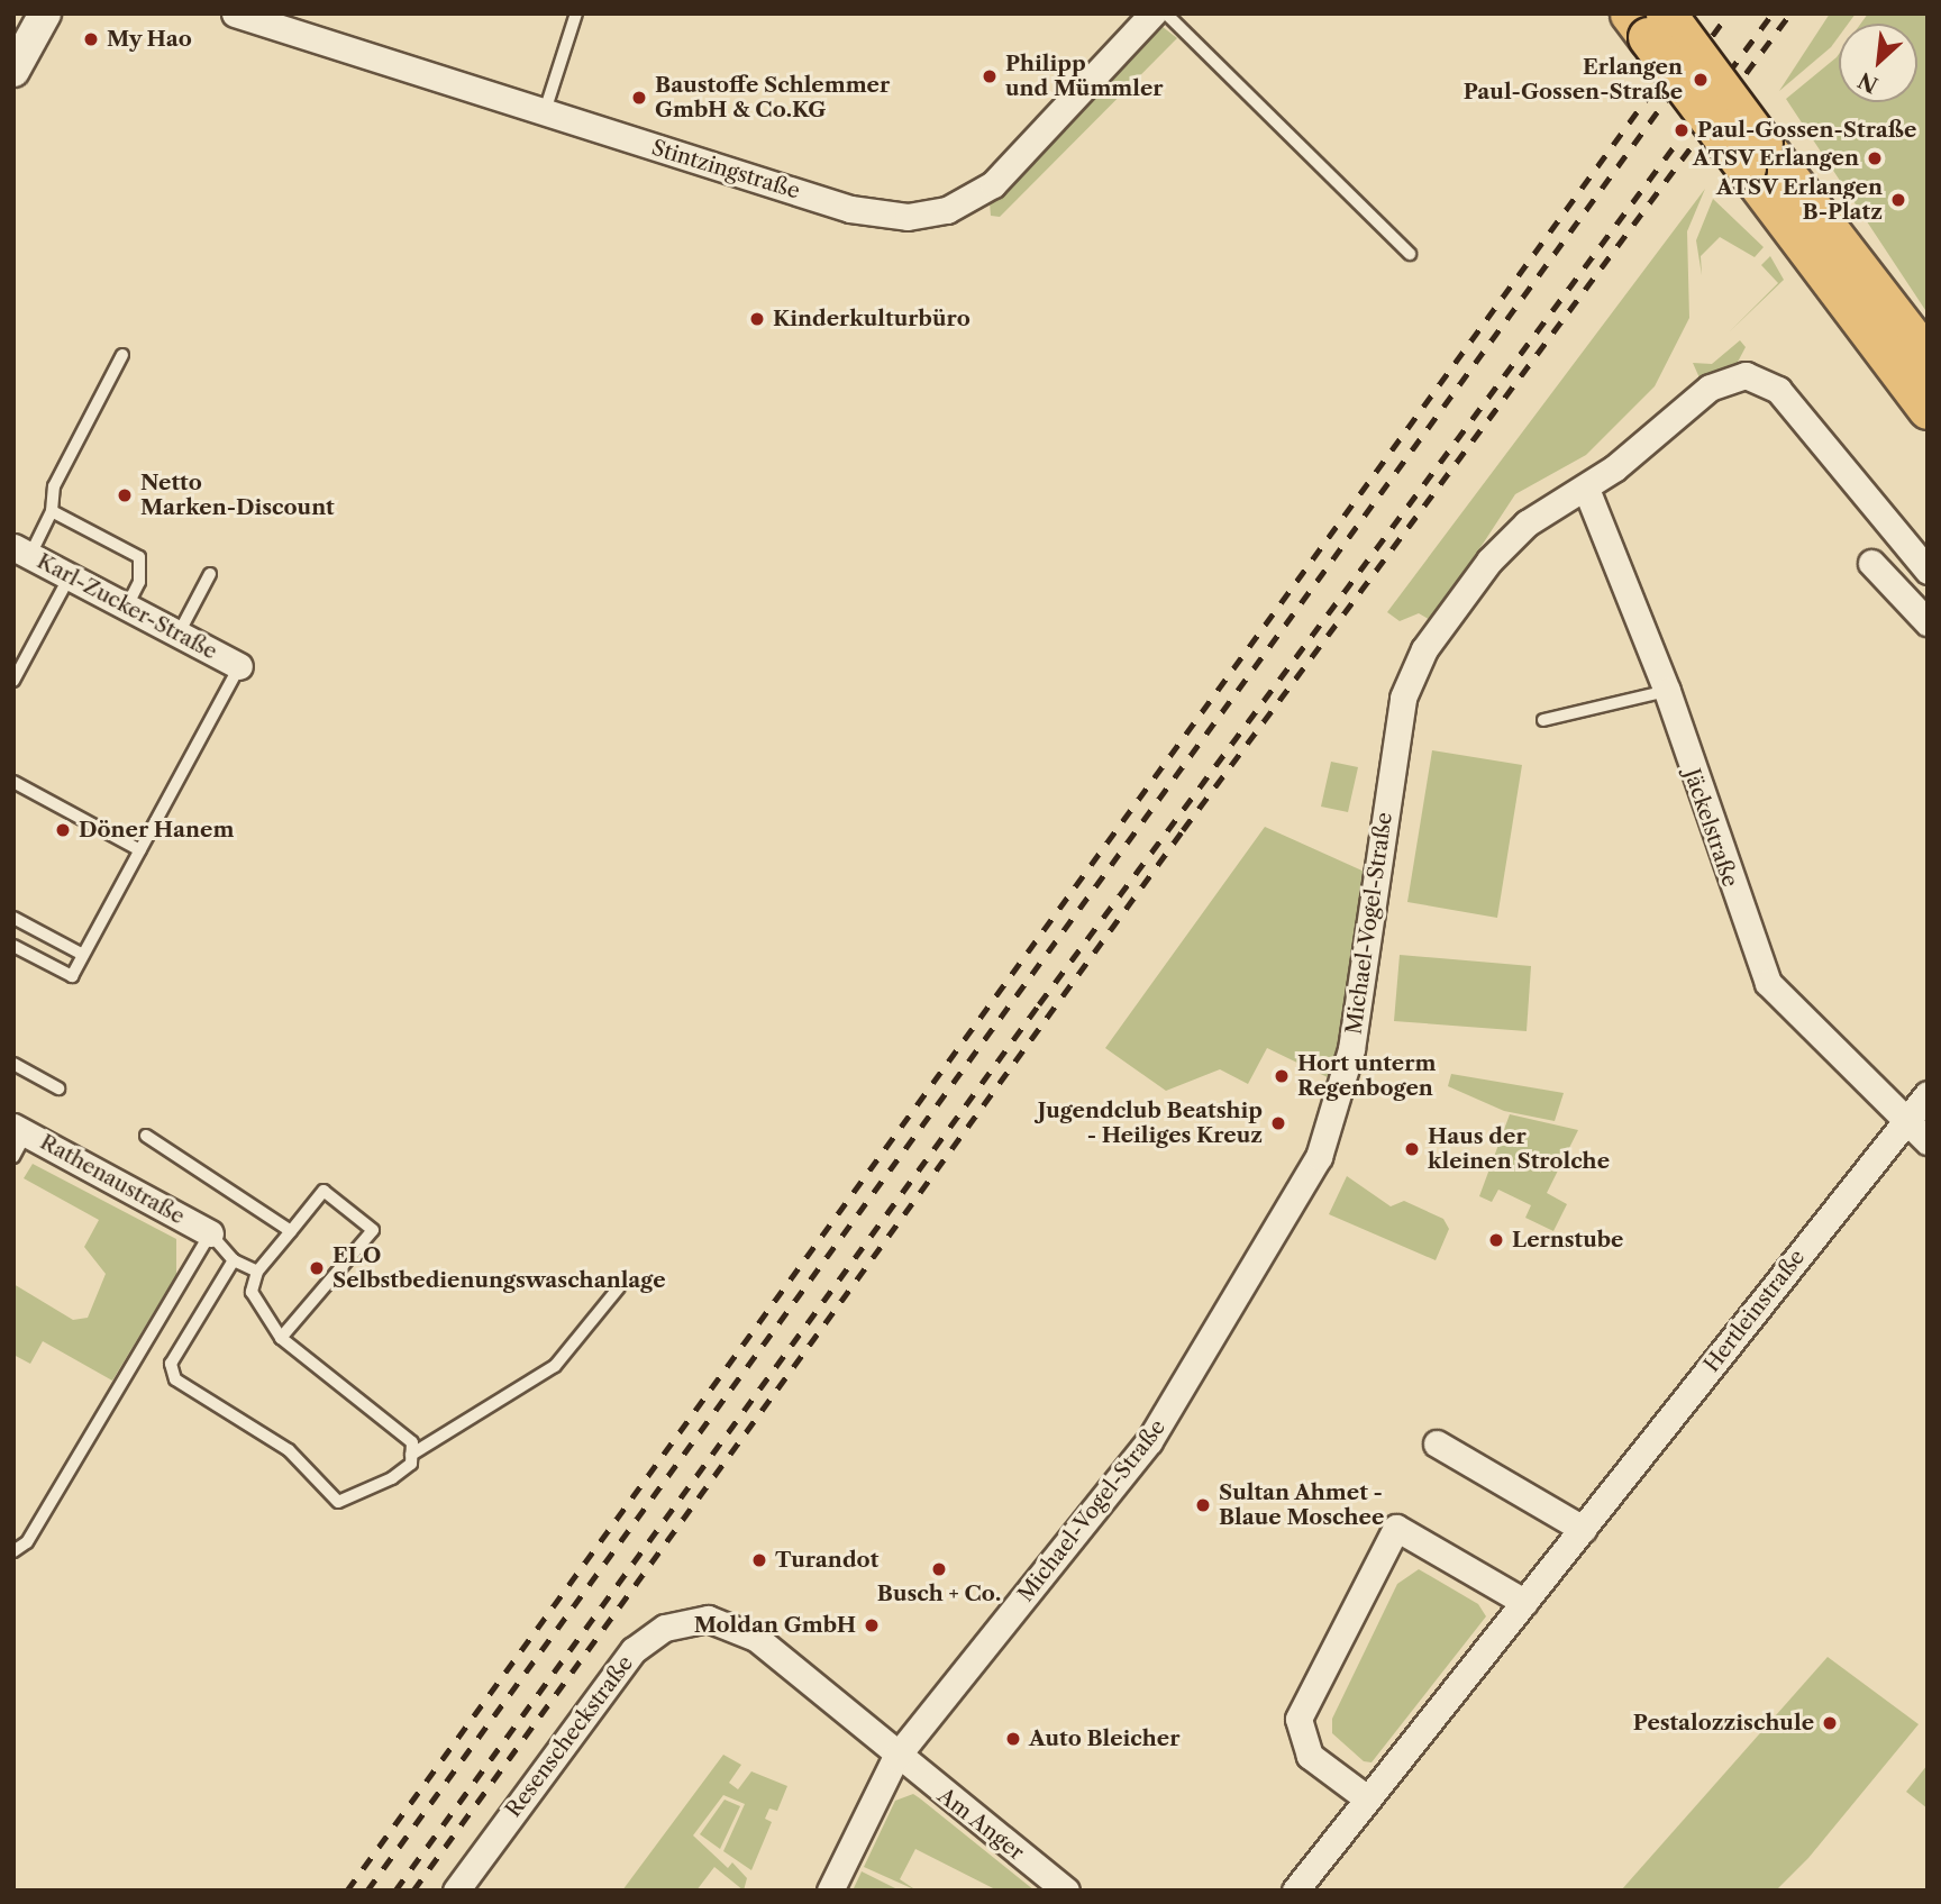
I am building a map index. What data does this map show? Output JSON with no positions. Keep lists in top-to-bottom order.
{
  "streets": {
    "street": [
      "Stintzingstraße",
      "Karl-Zucker-Straße",
      "Jäckelstraße",
      "Michael-Vogel-Straße",
      "Rathenaustraße",
      "Hertleinstraße",
      "Resenscheckstraße",
      "Am Anger"
    ]
  },
  "crossings": [
    ["Jäckelstraße", "Michael-Vogel-Straße"],
    ["Jäckelstraße", "Hertleinstraße"],
    ["Michael-Vogel-Straße", "Resenscheckstraße"],
    ["Michael-Vogel-Straße", "Am Anger"],
    ["Resenscheckstraße", "Am Anger"]
  ],
  "places": [
    "My Hao",
    "Philipp und Mümmler",
    "Erlangen Paul-Gossen-Straße",
    "Baustoffe Schlemmer GmbH & Co.KG",
    "Paul-Gossen-Straße",
    "ATSV Erlangen",
    "ATSV Erlangen B-Platz",
    "Kinderkulturbüro",
    "Netto Marken-Discount",
    "Döner Hanem",
    "Hort unterm Regenbogen",
    "Jugendclub Beatship - Heiliges Kreuz",
    "Haus der kleinen Strolche",
    "Lernstube",
    "ELO Selbstbedienungswaschanlage",
    "Sultan Ahmet - Blaue Moschee",
    "Turandot",
    "Busch + Co.",
    "Moldan GmbH",
    "Pestalozzischule",
    "Auto Bleicher"
  ],
  "north": "bottom left"
}
